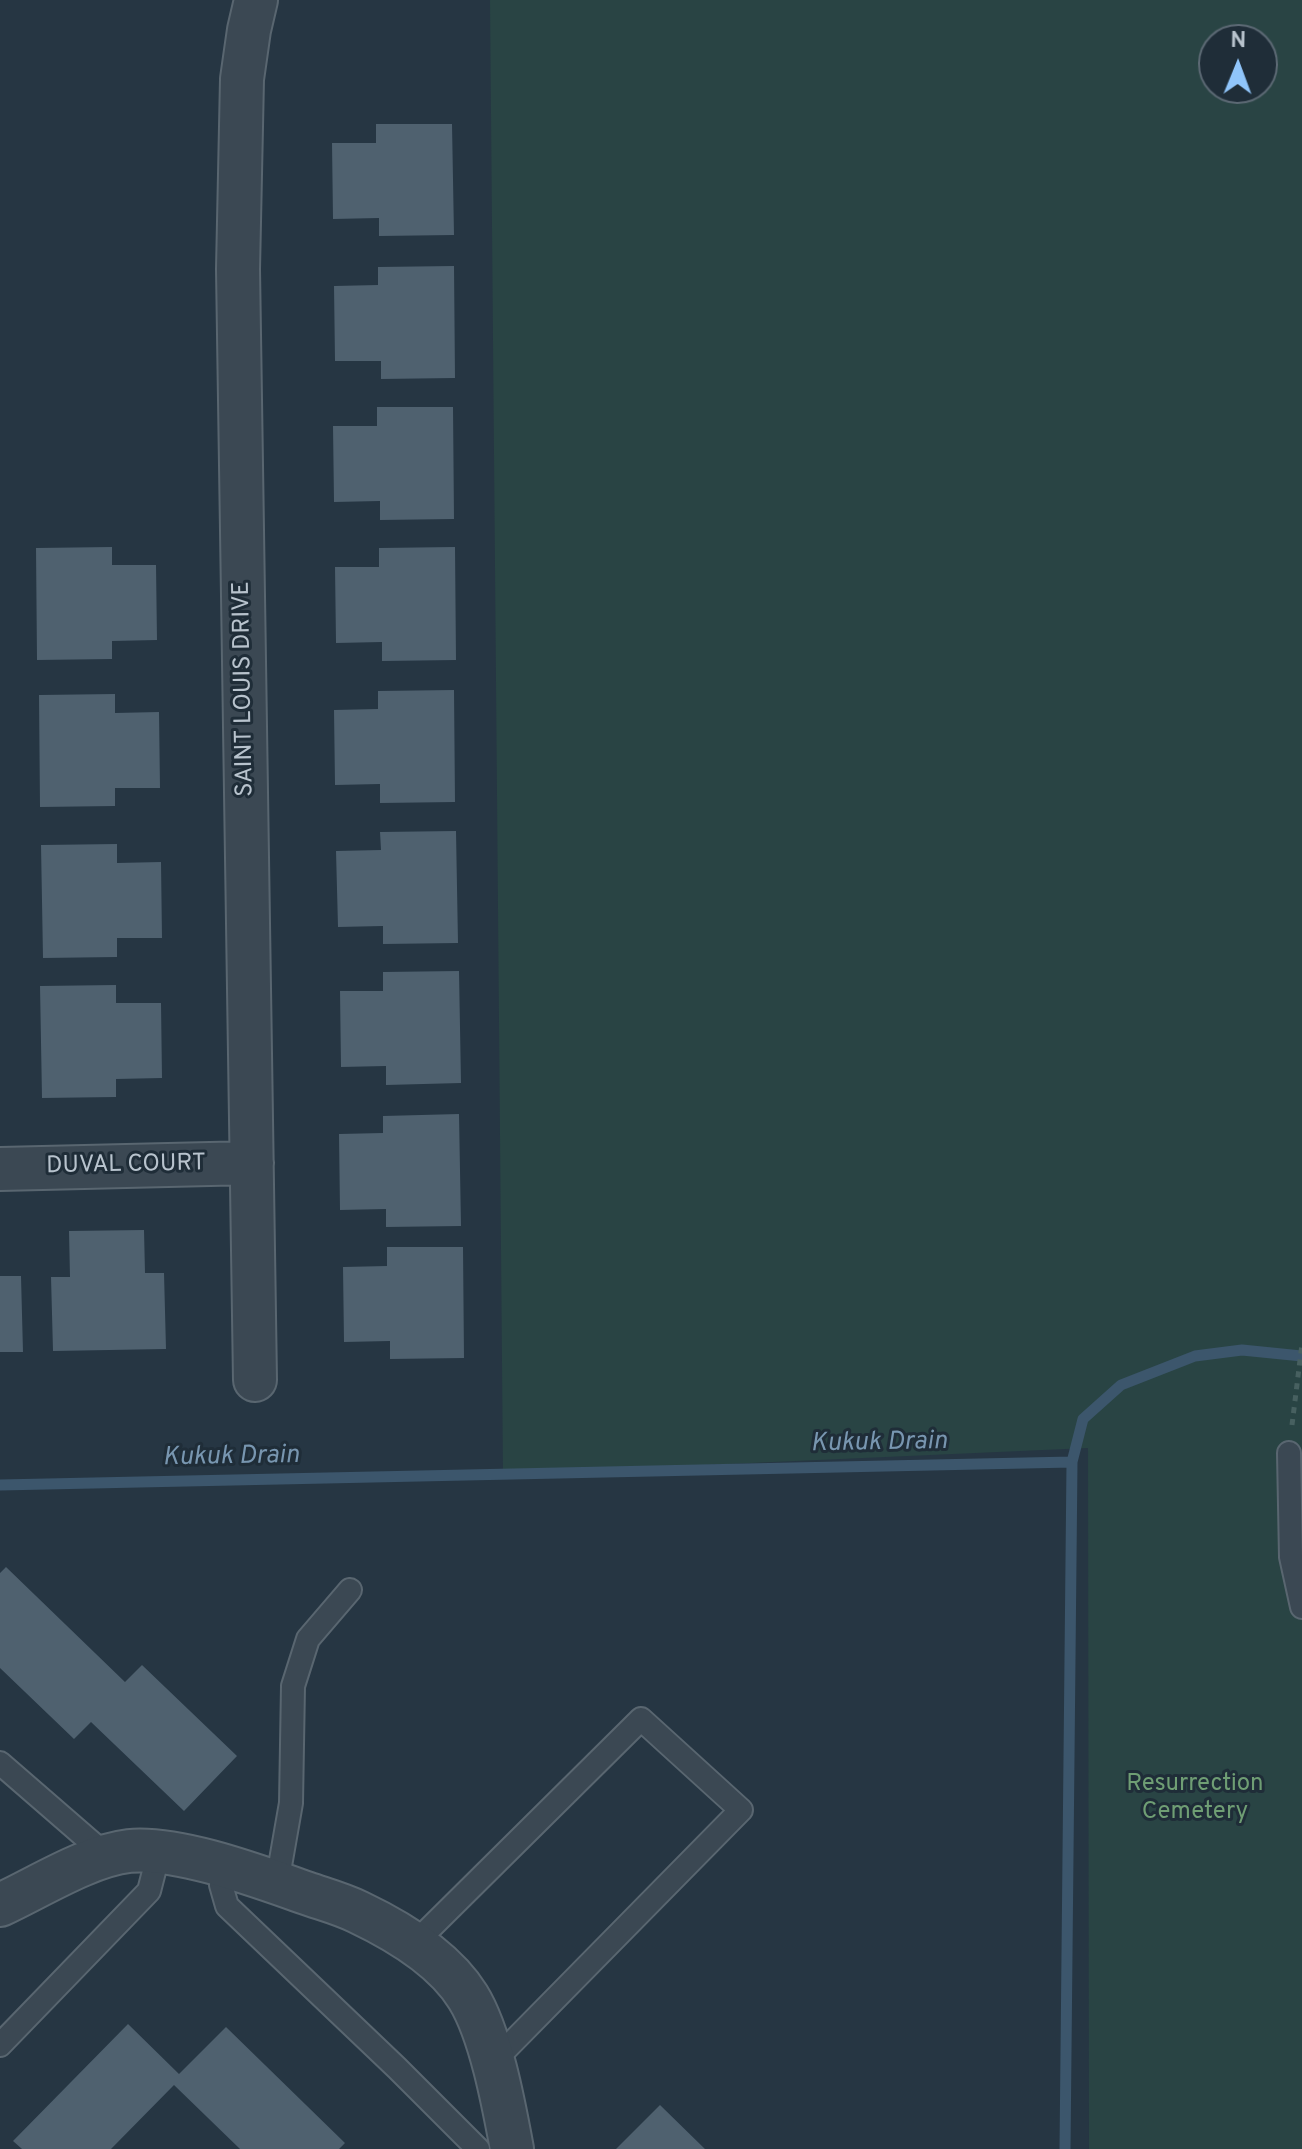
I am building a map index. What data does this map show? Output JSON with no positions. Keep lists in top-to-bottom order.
{
  "streets": {
    "street": ["SAINT LOUIS DRIVE", "DUVAL COURT"]
  },
  "crossings": [
    ["SAINT LOUIS DRIVE", "DUVAL COURT"]
  ],
  "water": ["Kukuk Drain"],
  "parks": ["Resurrection Cemetery"],
  "north": "top"
}
